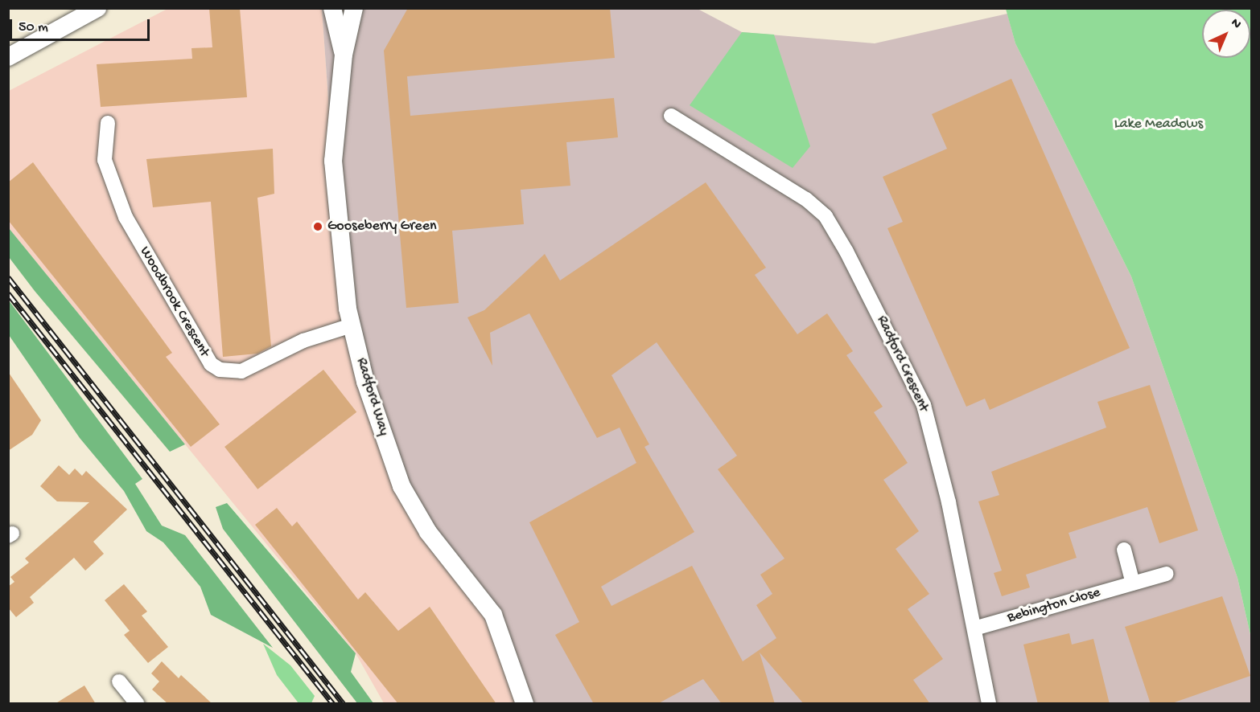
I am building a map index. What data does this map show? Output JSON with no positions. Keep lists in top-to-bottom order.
{
  "streets": {
    "street": [
      "Woodbrook Crescent",
      "Radford Crescent",
      "Radford Way",
      "Bebington Close"
    ]
  },
  "crossings": [
    ["Woodbrook Crescent", "Radford Way"],
    ["Radford Crescent", "Bebington Close"]
  ],
  "parks": ["Lake Meadows"],
  "places": ["Gooseberry Green"],
  "scale_bar": "50 m",
  "north": "top right"
}
